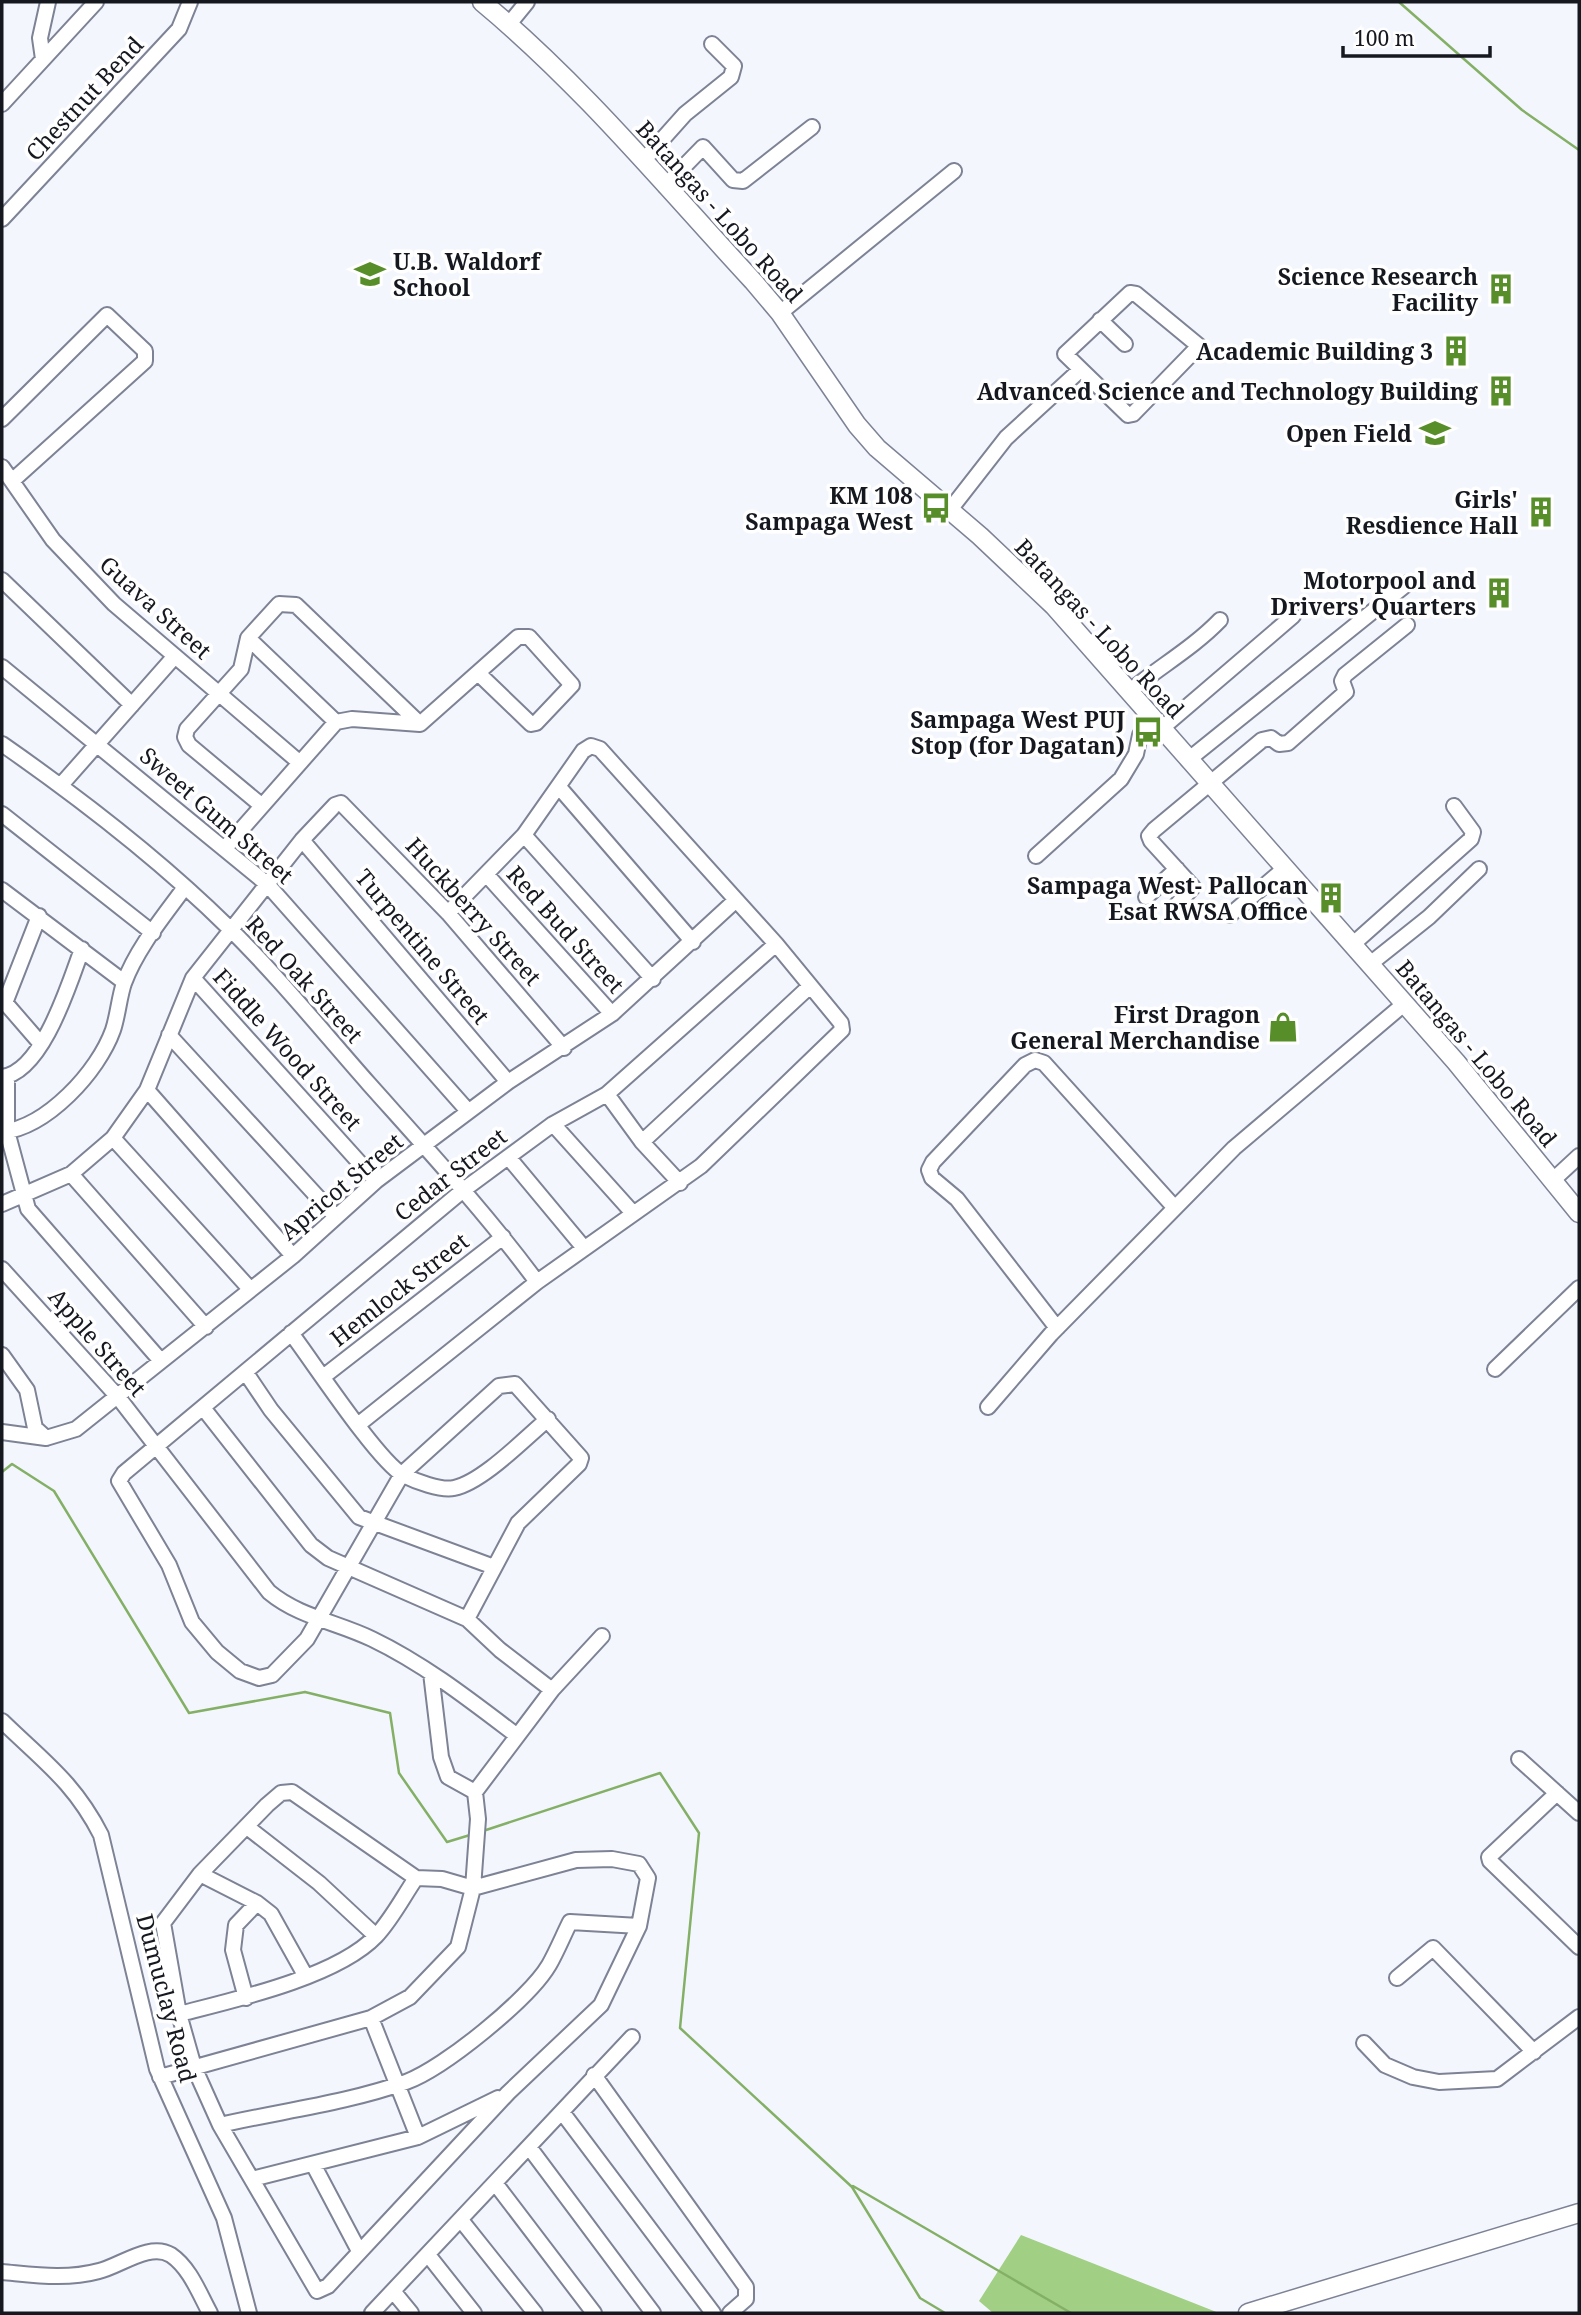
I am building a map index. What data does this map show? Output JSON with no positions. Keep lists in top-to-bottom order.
{
  "streets": {
    "main road": ["Batangas - Lobo Road"],
    "street": [
      "Chestnut Bend",
      "Guava Street",
      "Sweet Gum Street",
      "Huckberry Street",
      "Red Bud Street",
      "Turpentine Street",
      "Red Oak Street",
      "Fiddle Wood Street",
      "Cedar Street",
      "Apricot Street",
      "Hemlock Street",
      "Apple Street",
      "Dumuclay Road"
    ]
  },
  "crossings": [
    ["Sweet Gum Street", "Apricot Street"],
    ["Huckberry Street", "Turpentine Street"],
    ["Huckberry Street", "Apricot Street"],
    ["Red Bud Street", "Apricot Street"],
    ["Turpentine Street", "Apricot Street"],
    ["Red Oak Street", "Cedar Street"],
    ["Red Oak Street", "Apricot Street"],
    ["Red Oak Street", "Hemlock Street"],
    ["Fiddle Wood Street", "Apricot Street"],
    ["Cedar Street", "Apple Street"],
    ["Apricot Street", "Apple Street"]
  ],
  "places": {
    "school or university": ["U.B. Waldorf School", "Open Field"],
    "building": [
      "Science Research Facility",
      "Academic Building 3",
      "Advanced Science and Technology Building",
      "Girls' Resdience Hall",
      "Motorpool and Drivers' Quarters",
      "Sampaga West- Pallocan Esat RWSA Office"
    ],
    "bus stop": ["KM 108 Sampaga West", "Sampaga West PUJ Stop (for Dagatan)"],
    "shop": ["First Dragon General Merchandise"]
  },
  "scale_bar": "100 m"
}
